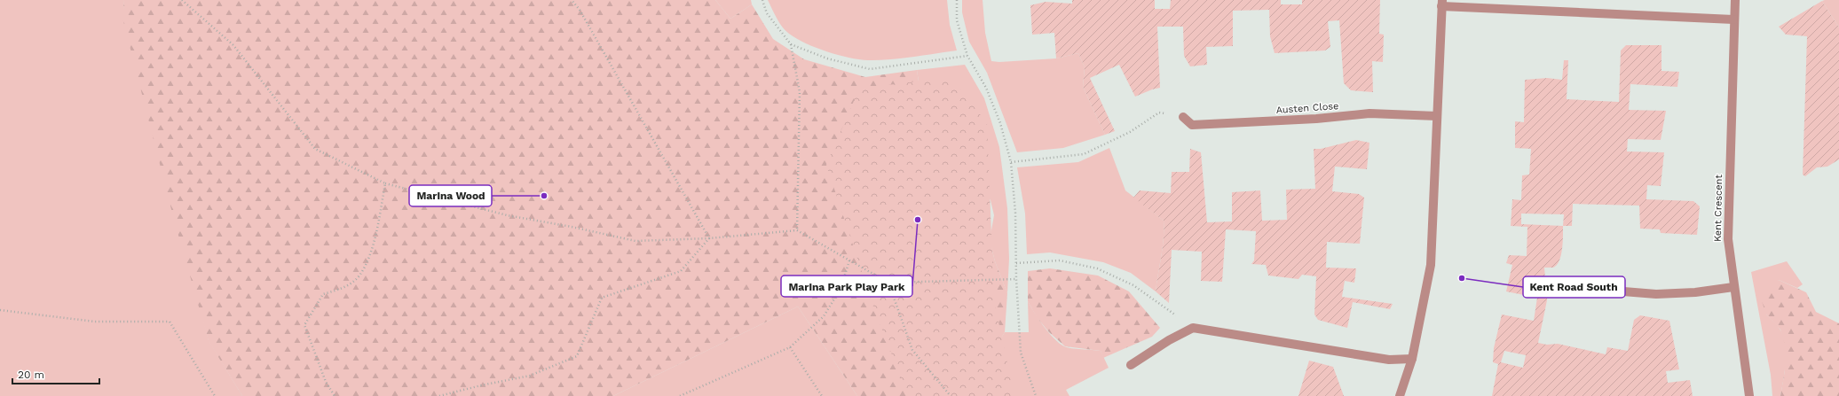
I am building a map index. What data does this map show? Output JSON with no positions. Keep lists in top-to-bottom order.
{
  "streets": {
    "street": ["Austen Close", "Kent Crescent"]
  },
  "places": ["Marina Wood", "Marina Park Play Park", "Kent Road South"],
  "scale_bar": "20 m"
}
